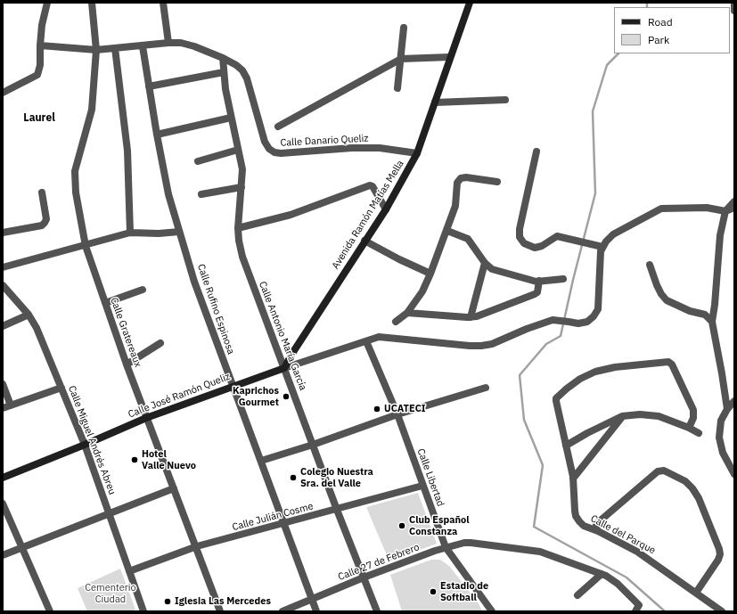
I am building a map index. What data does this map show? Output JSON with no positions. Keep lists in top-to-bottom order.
{
  "streets": {
    "street": [
      "Calle Danario Queliz",
      "Avenida Ramón Matías Mella",
      "Calle Rufino Espinosa",
      "Calle Gratereaux",
      "Calle Antonio María García",
      "Calle José Ramón Queliz",
      "Calle Miguel Andrés Abreu",
      "Calle Libertad",
      "Calle Julián Cosme",
      "Calle del Parque",
      "Calle 27 de Febrero"
    ]
  },
  "crossings": [
    ["Calle Danario Queliz", "Avenida Ramón Matías Mella"],
    ["Calle Danario Queliz", "Calle Rufino Espinosa"],
    ["Calle Danario Queliz", "Calle Gratereaux"],
    ["Calle Danario Queliz", "Calle Antonio María García"],
    ["Avenida Ramón Matías Mella", "Calle Antonio María García"],
    ["Avenida Ramón Matías Mella", "Calle José Ramón Queliz"],
    ["Calle Rufino Espinosa", "Calle José Ramón Queliz"],
    ["Calle Rufino Espinosa", "Calle Julián Cosme"],
    ["Calle Rufino Espinosa", "Calle 27 de Febrero"],
    ["Calle Gratereaux", "Calle José Ramón Queliz"],
    ["Calle Gratereaux", "Calle Julián Cosme"],
    ["Calle Antonio María García", "Calle José Ramón Queliz"],
    ["Calle Antonio María García", "Calle Julián Cosme"],
    ["Calle Antonio María García", "Calle 27 de Febrero"],
    ["Calle José Ramón Queliz", "Calle Miguel Andrés Abreu"],
    ["Calle José Ramón Queliz", "Calle Libertad"],
    ["Calle Miguel Andrés Abreu", "Calle Julián Cosme"],
    ["Calle Libertad", "Calle Julián Cosme"],
    ["Calle Libertad", "Calle 27 de Febrero"]
  ],
  "districts": ["Laurel"],
  "parks": ["Cementerio Ciudad"],
  "places": [
    "Kaprichos Gourmet",
    "UCATECI",
    "Hotel Valle Nuevo",
    "Colegio Nuestra Sra. del Valle",
    "Club Español Constanza",
    "Estadio de Softball",
    "Iglesia Las Mercedes"
  ],
  "legend": ["Road", "Park"]
}
